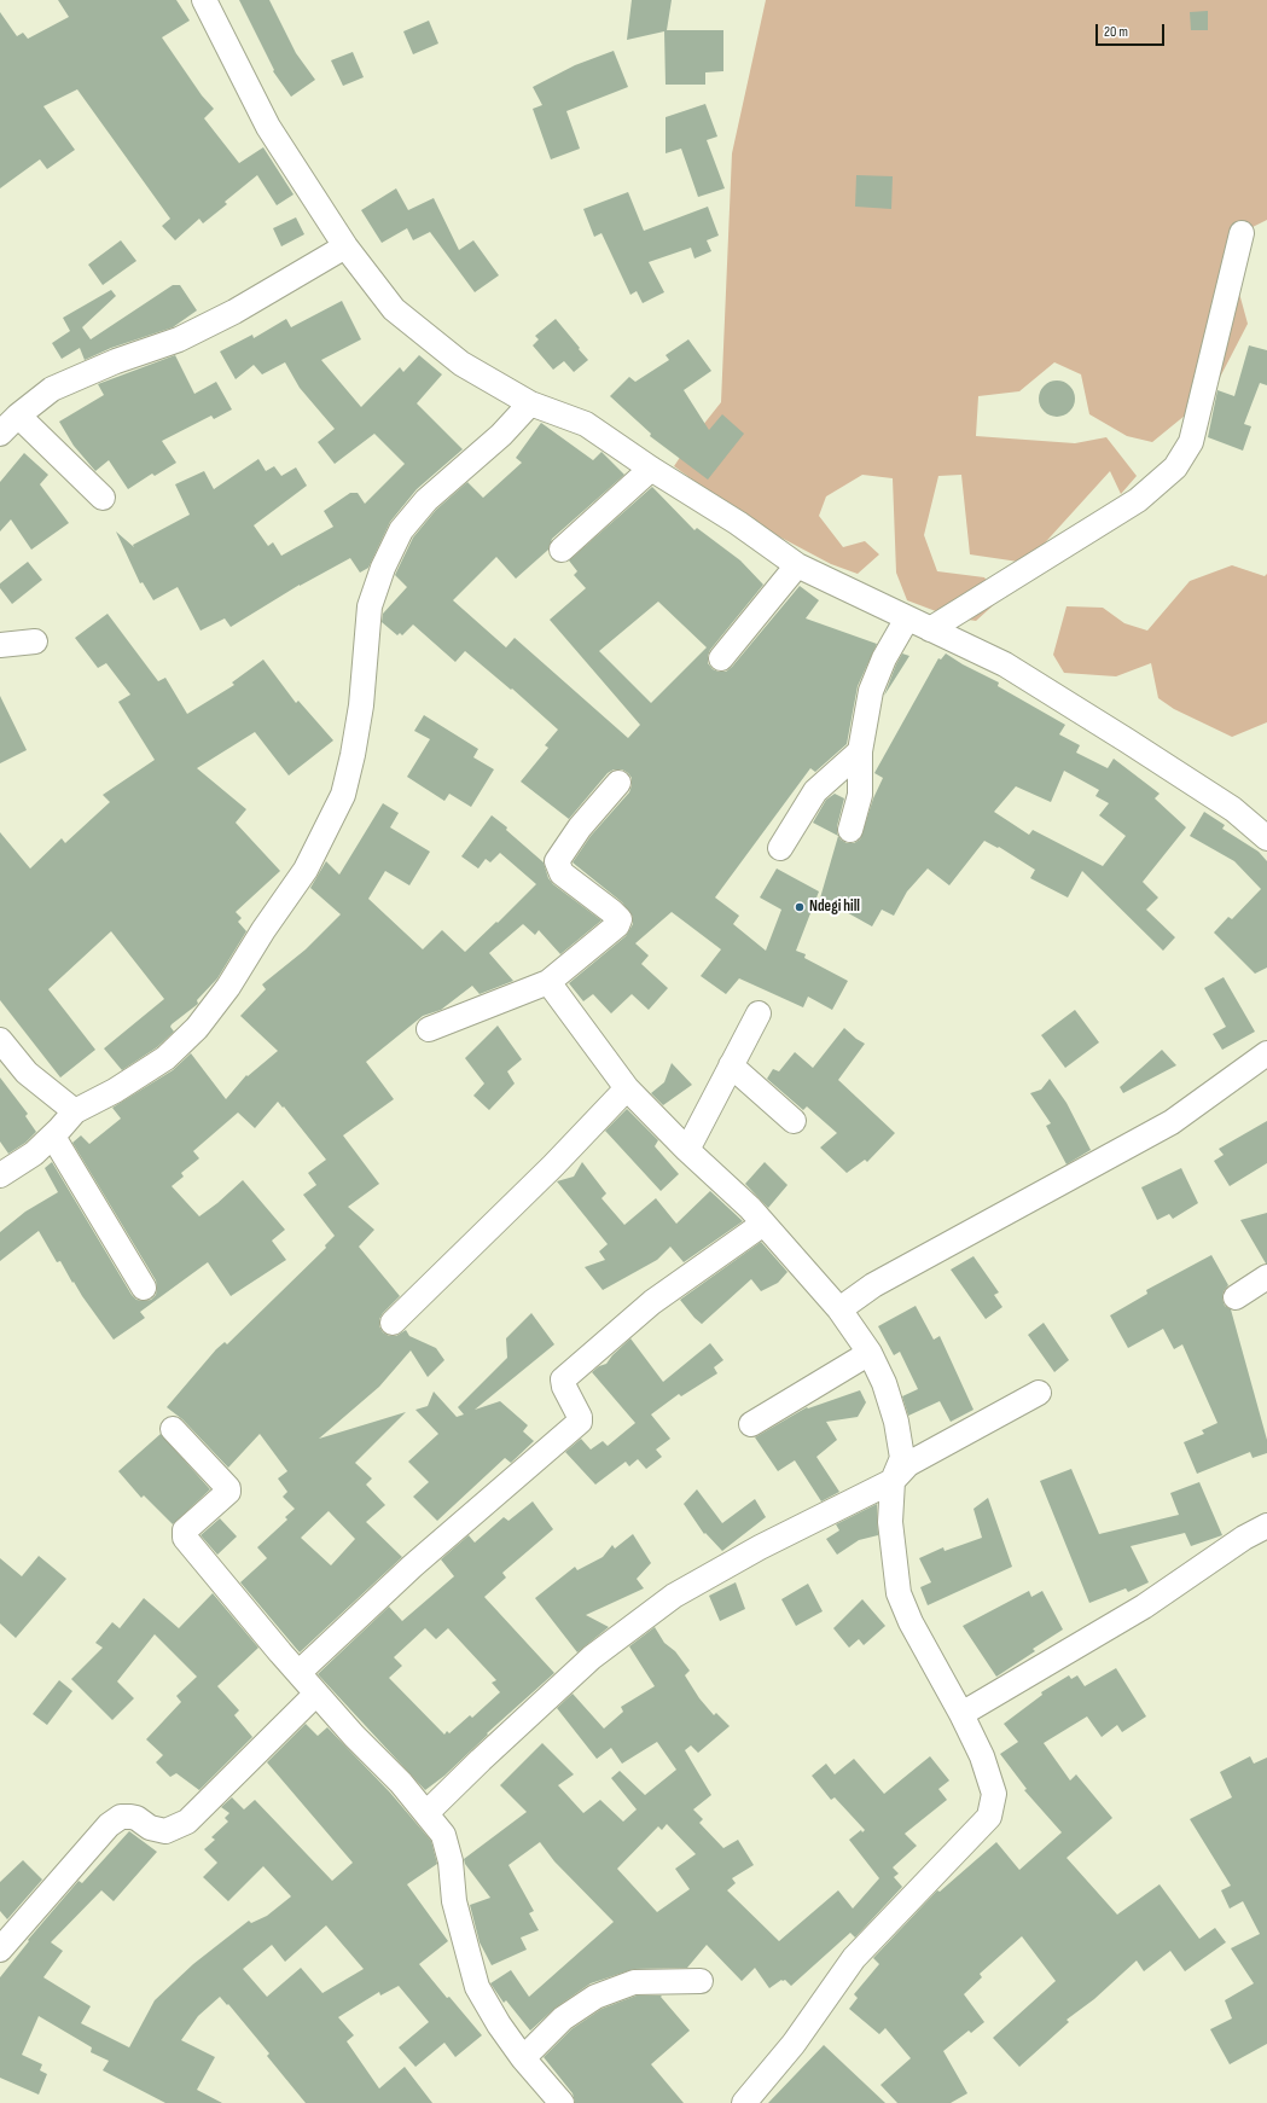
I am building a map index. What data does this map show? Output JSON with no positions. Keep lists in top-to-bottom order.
{
  "places": ["Ndegi hill"],
  "scale_bar": "20 m"
}
